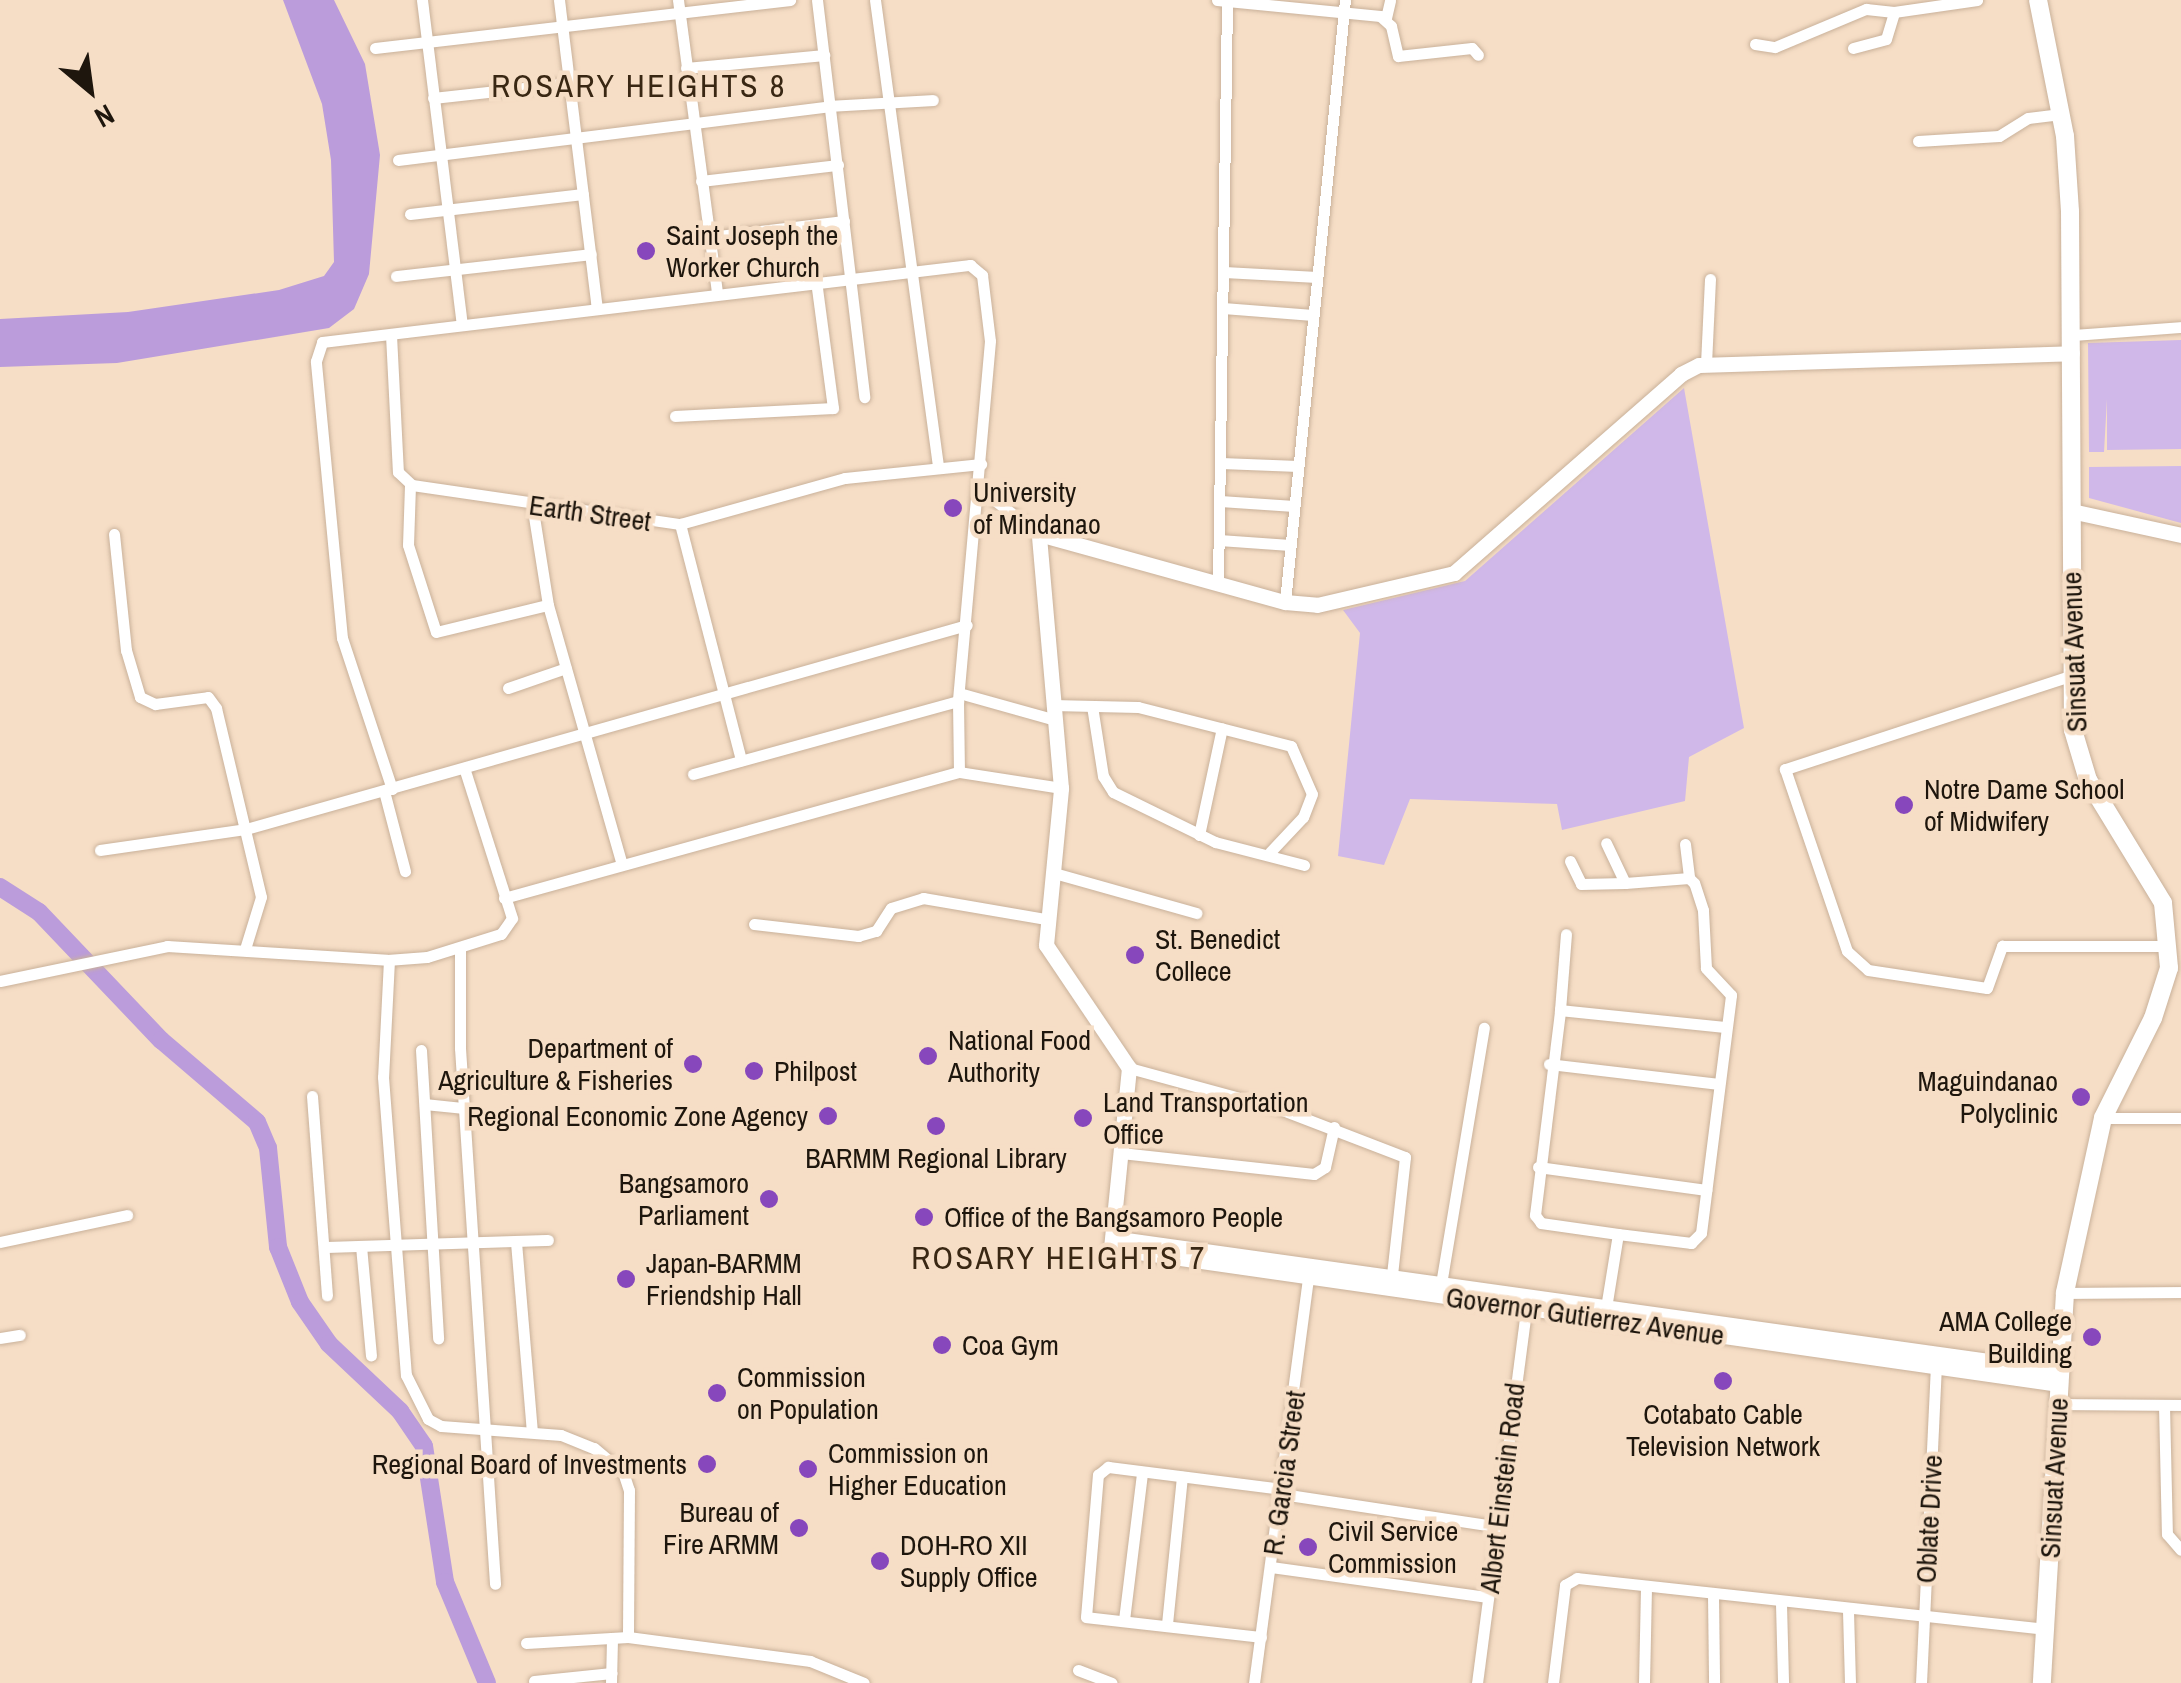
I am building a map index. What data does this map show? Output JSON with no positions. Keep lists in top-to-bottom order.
{
  "streets": {
    "main road": ["Sinsuat Avenue"],
    "street": [
      "Earth Street",
      "Governor Gutierrez Avenue",
      "R. Garcia Street",
      "Albert Einstein Road",
      "Oblate Drive"
    ]
  },
  "crossings": [
    ["Sinsuat Avenue", "Governor Gutierrez Avenue"],
    ["Governor Gutierrez Avenue", "R. Garcia Street"],
    ["Governor Gutierrez Avenue", "Albert Einstein Road"],
    ["Governor Gutierrez Avenue", "Oblate Drive"]
  ],
  "districts": ["ROSARY HEIGHTS 8", "ROSARY HEIGHTS 7"],
  "places": [
    "Saint Joseph the Worker Church",
    "University of Mindanao",
    "Notre Dame School of Midwifery",
    "St. Benedict Collece",
    "National Food Authority",
    "Department of Agriculture & Fisheries",
    "Philpost",
    "Maguindanao Polyclinic",
    "Regional Economic Zone Agency",
    "Land Transportation Office",
    "BARMM Regional Library",
    "Bangsamoro Parliament",
    "Office of the Bangsamoro People",
    "Japan-BARMM Friendship Hall",
    "AMA College Building",
    "Coa Gym",
    "Cotabato Cable Television Network",
    "Commission on Population",
    "Regional Board of Investments",
    "Commission on Higher Education",
    "Bureau of Fire ARMM",
    "Civil Service Commission",
    "DOH-RO XII Supply Office"
  ],
  "north": "bottom right"
}
